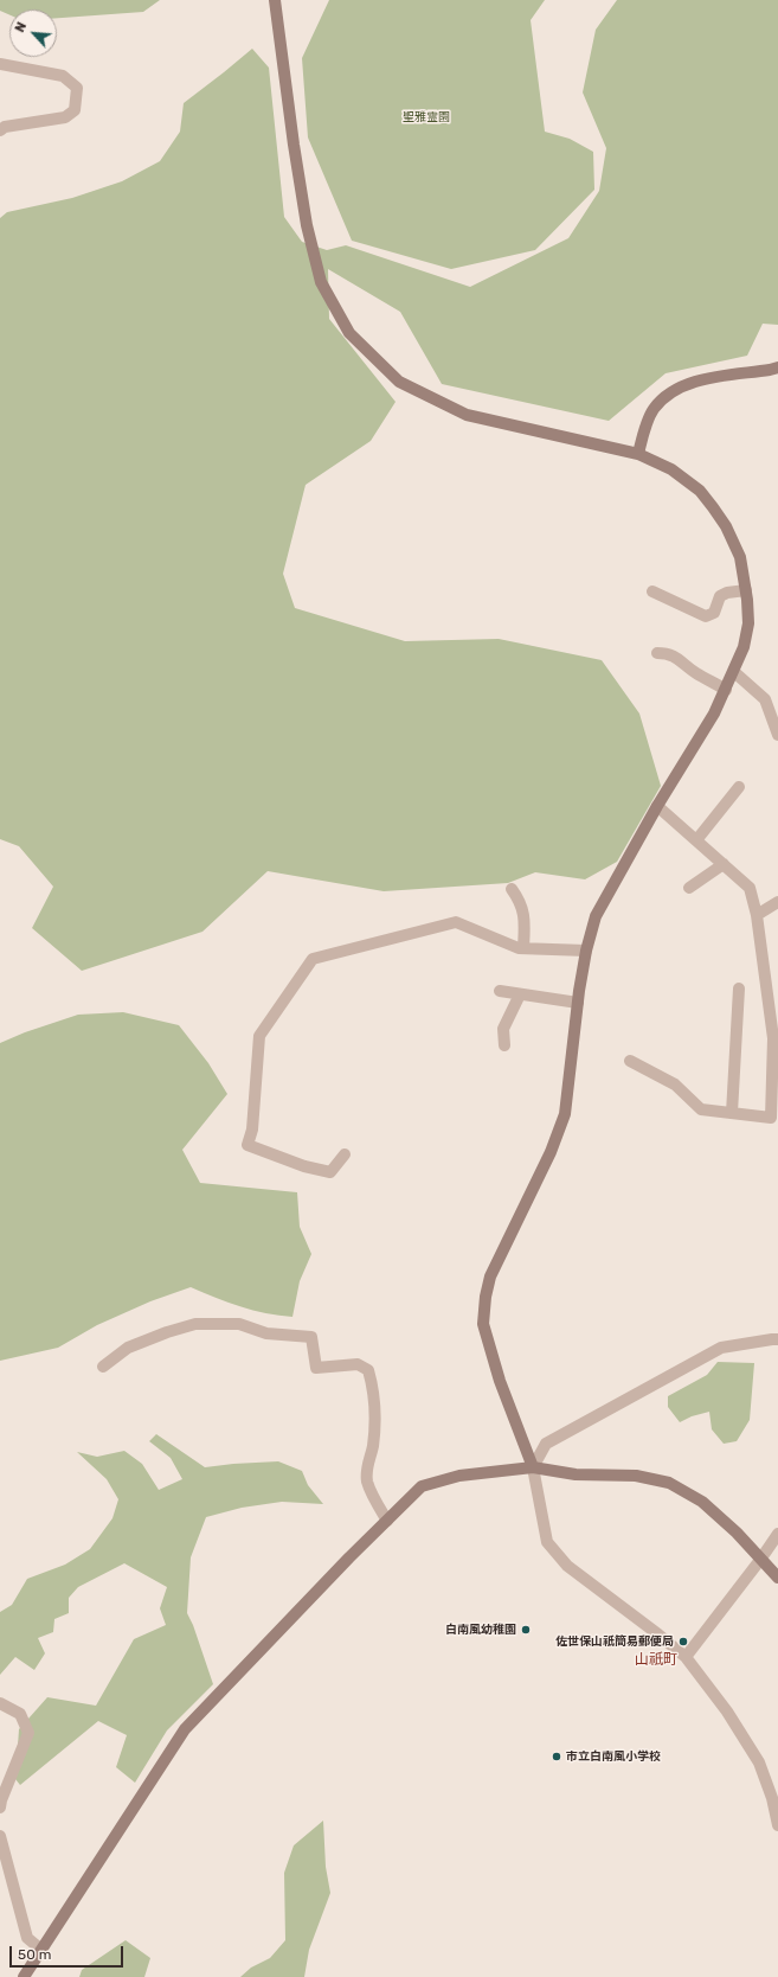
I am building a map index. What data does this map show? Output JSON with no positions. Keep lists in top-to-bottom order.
{
  "districts": ["山祇町"],
  "parks": ["聖雅霊園"],
  "places": ["白南風幼稚園", "佐世保山祇簡易郵便局", "市立白南風小学校"],
  "scale_bar": "50 m",
  "north": "top left"
}
